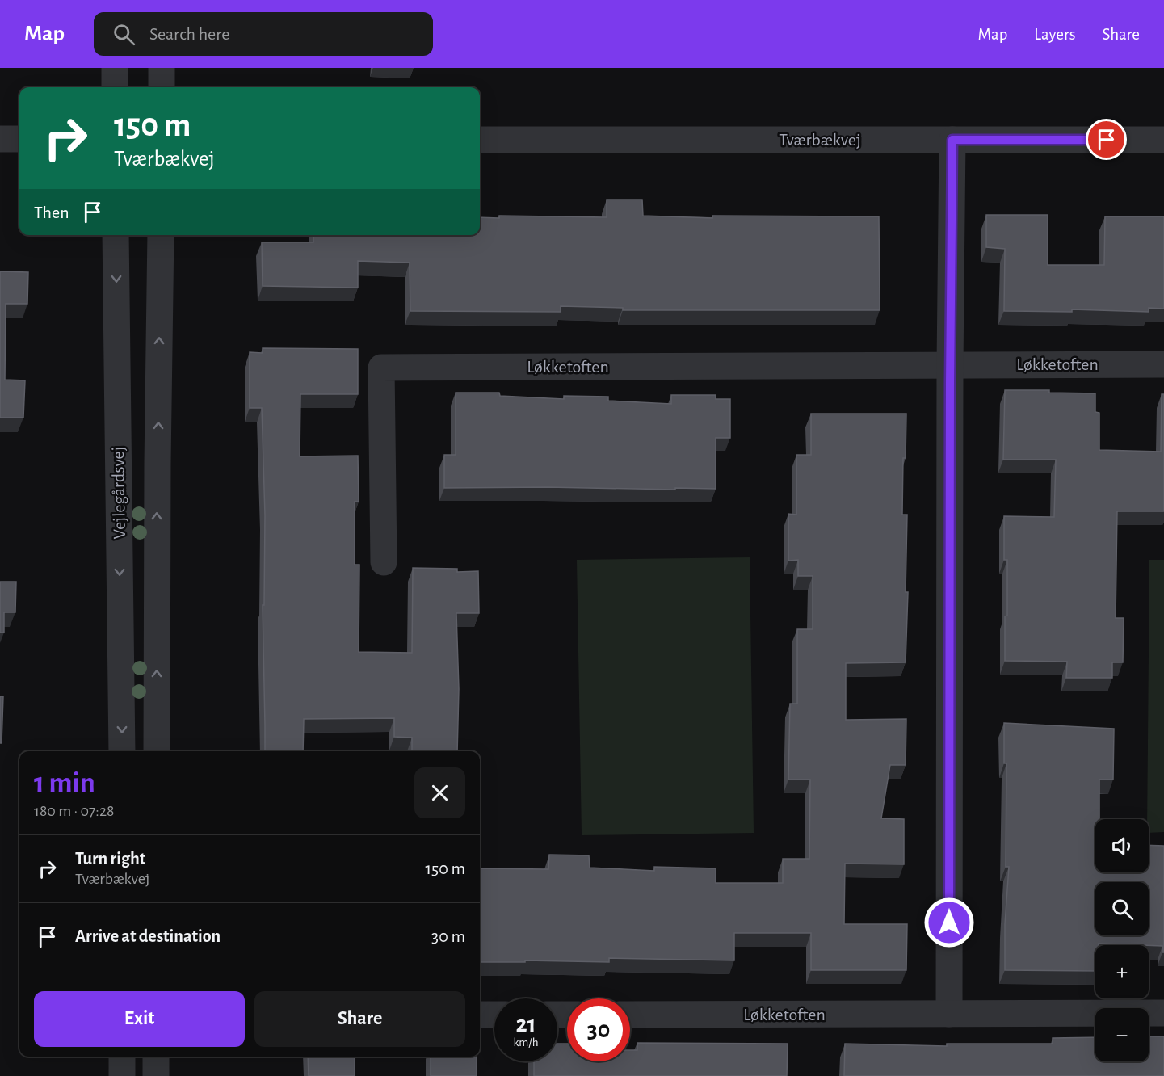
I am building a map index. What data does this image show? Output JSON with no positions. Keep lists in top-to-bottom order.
{
  "streets": {
    "street": ["Tværbækvej", "Løkketoften", "Vejlegårdsvej"]
  },
  "page": {
    "header": "Map",
    "search": "Search here",
    "nav": ["Map", "Layers", "Share"],
    "turn": ["150 m", "Tværbækvej"],
    "then": "Then",
    "heading": ["1 min", "180 m · 07:28"],
    "map_buttons": ["+", "−"],
    "list": [
      {
        "name": "Turn right",
        "note": "Tværbækvej",
        "value": "150 m"
      },
      {
        "name": "Arrive at destination",
        "value": "30 m"
      }
    ],
    "buttons": ["Exit", "Share"],
    "speed": "21 km/h",
    "limit": "30"
  }
}
